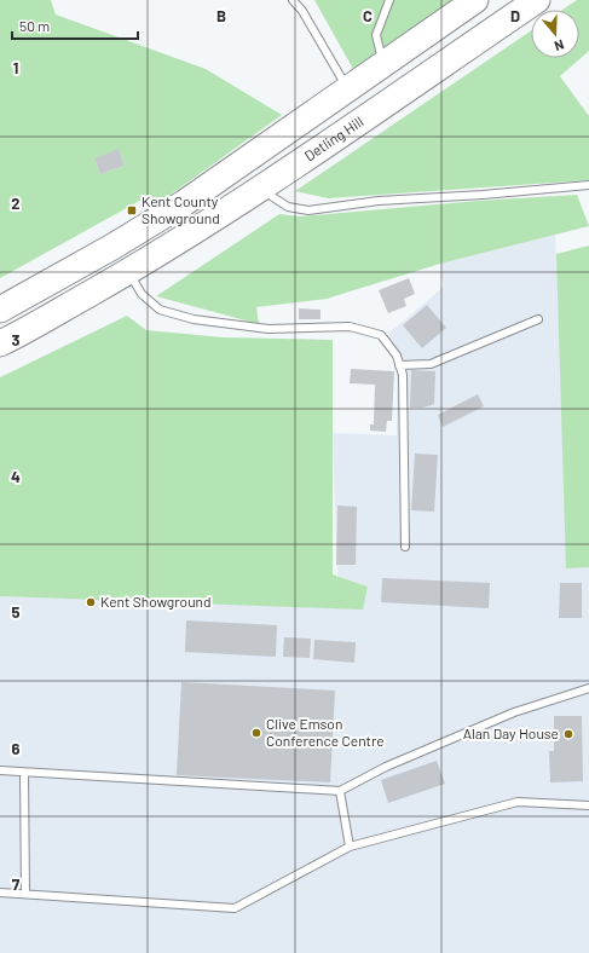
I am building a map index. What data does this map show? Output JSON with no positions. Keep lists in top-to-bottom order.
{
  "streets": {
    "highway": ["Detling Hill"]
  },
  "places": {
    "transit": ["Kent County Showground"],
    "other": ["Kent Showground", "Clive Emson Conference Centre", "Alan Day House"]
  },
  "scale_bar": "50 m",
  "north": "bottom",
  "grid": {
    "columns": ["B", "C", "D"],
    "rows": [
      "1",
      "2",
      "3",
      "4",
      "5",
      "6",
      "7"
    ]
  }
}
